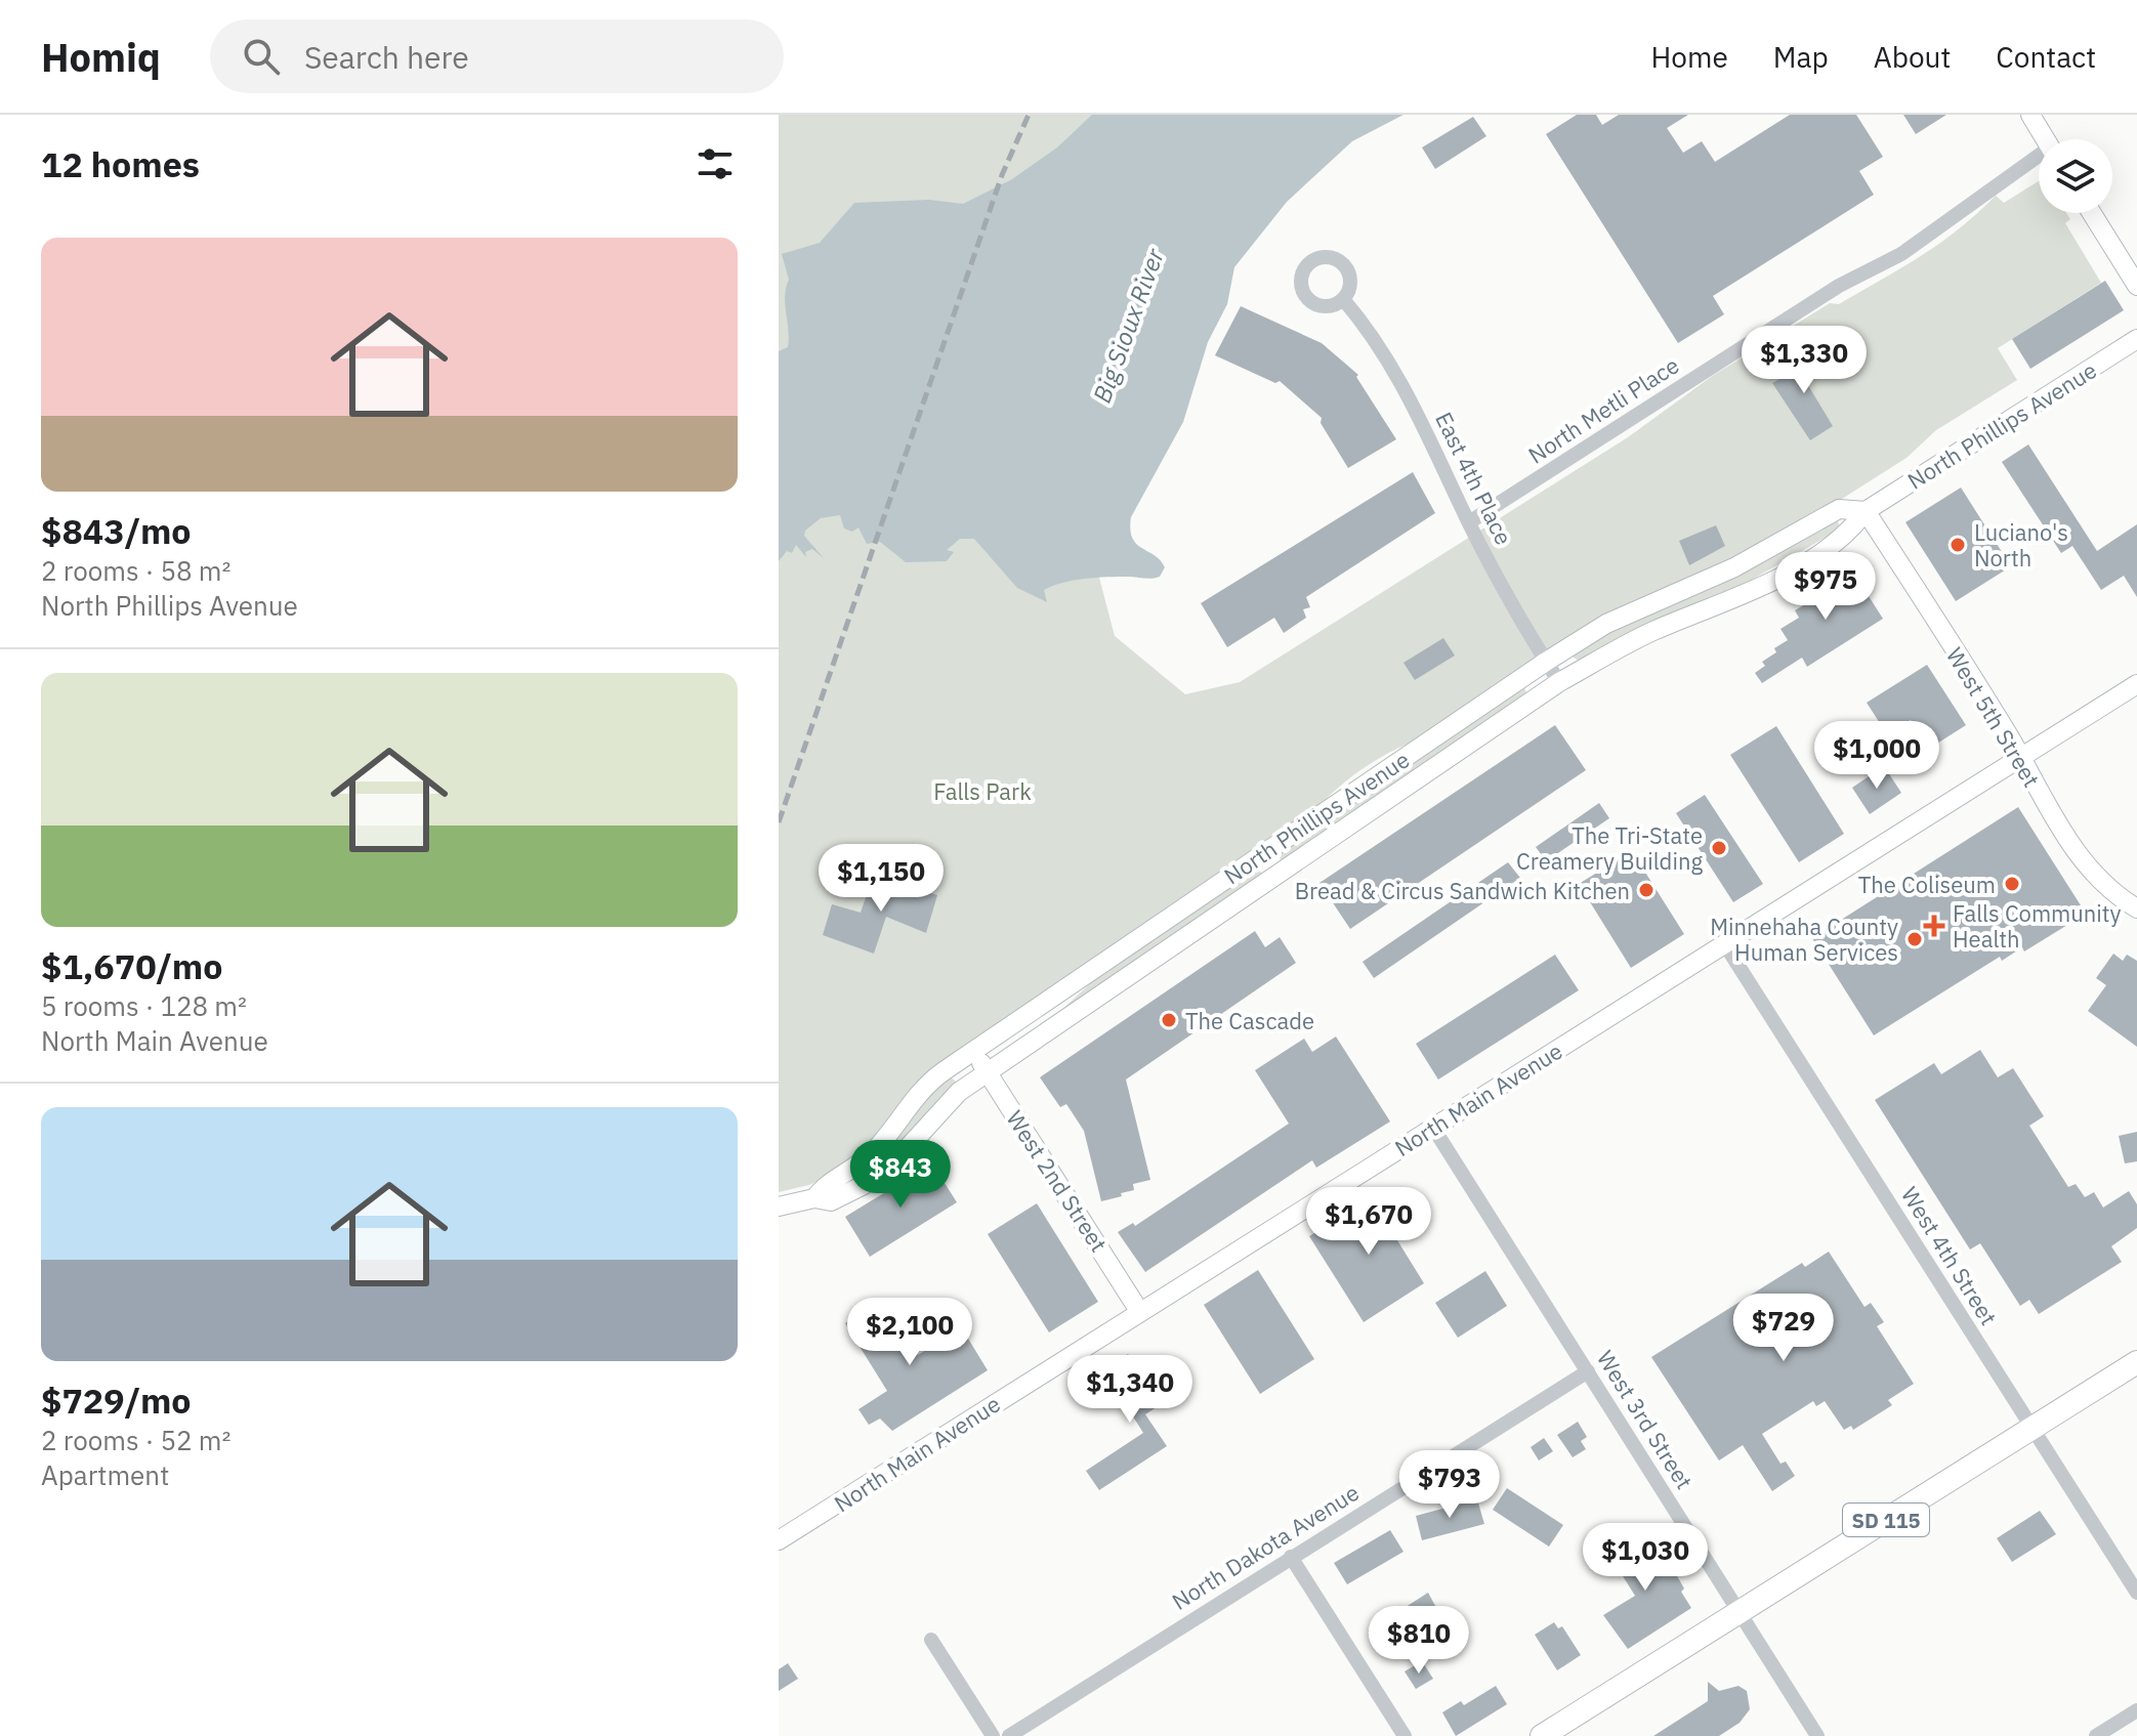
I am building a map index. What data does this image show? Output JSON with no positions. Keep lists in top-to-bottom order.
{
  "streets": {
    "main road": ["SD 115"],
    "street": [
      "North Metli Place",
      "North Phillips Avenue",
      "East 4th Place",
      "West 5th Street",
      "North Main Avenue",
      "West 2nd Street",
      "West 4th Street",
      "West 3rd Street",
      "North Dakota Avenue"
    ]
  },
  "crossings": [
    ["North Metli Place", "East 4th Place"],
    ["North Phillips Avenue", "East 4th Place"],
    ["North Phillips Avenue", "West 5th Street"],
    ["North Phillips Avenue", "West 2nd Street"],
    ["West 5th Street", "North Main Avenue"],
    ["North Main Avenue", "West 2nd Street"],
    ["North Main Avenue", "West 4th Street"],
    ["North Main Avenue", "West 3rd Street"],
    ["West 4th Street", "SD 115"],
    ["West 3rd Street", "SD 115"],
    ["West 3rd Street", "North Dakota Avenue"]
  ],
  "water": ["Big Sioux River"],
  "parks": ["Falls Park"],
  "places": {
    "other": [
      "Luciano's North",
      "The Tri-State Creamery Building",
      "The Coliseum",
      "Bread & Circus Sandwich Kitchen",
      "Minnehaha County Human Services",
      "The Cascade"
    ],
    "health": ["Falls Community Health"]
  },
  "page": {
    "header": "Homiq",
    "search": "Search here",
    "nav": [
      "Home",
      "Map",
      "About",
      "Contact"
    ],
    "heading": "12 homes",
    "list": [
      {
        "name": "$843/mo",
        "note": "2 rooms · 58 m² · North Phillips Avenue"
      },
      {
        "name": "$1,670/mo",
        "note": "5 rooms · 128 m² · North Main Avenue"
      },
      {
        "name": "$729/mo",
        "note": "2 rooms · 52 m² · Apartment"
      }
    ],
    "price": [
      "$1,330",
      "$975",
      "$1,000",
      "$1,150",
      "$843",
      "$1,670",
      "$729",
      "$2,100",
      "$1,340",
      "$793",
      "$1,030",
      "$810"
    ]
  }
}
